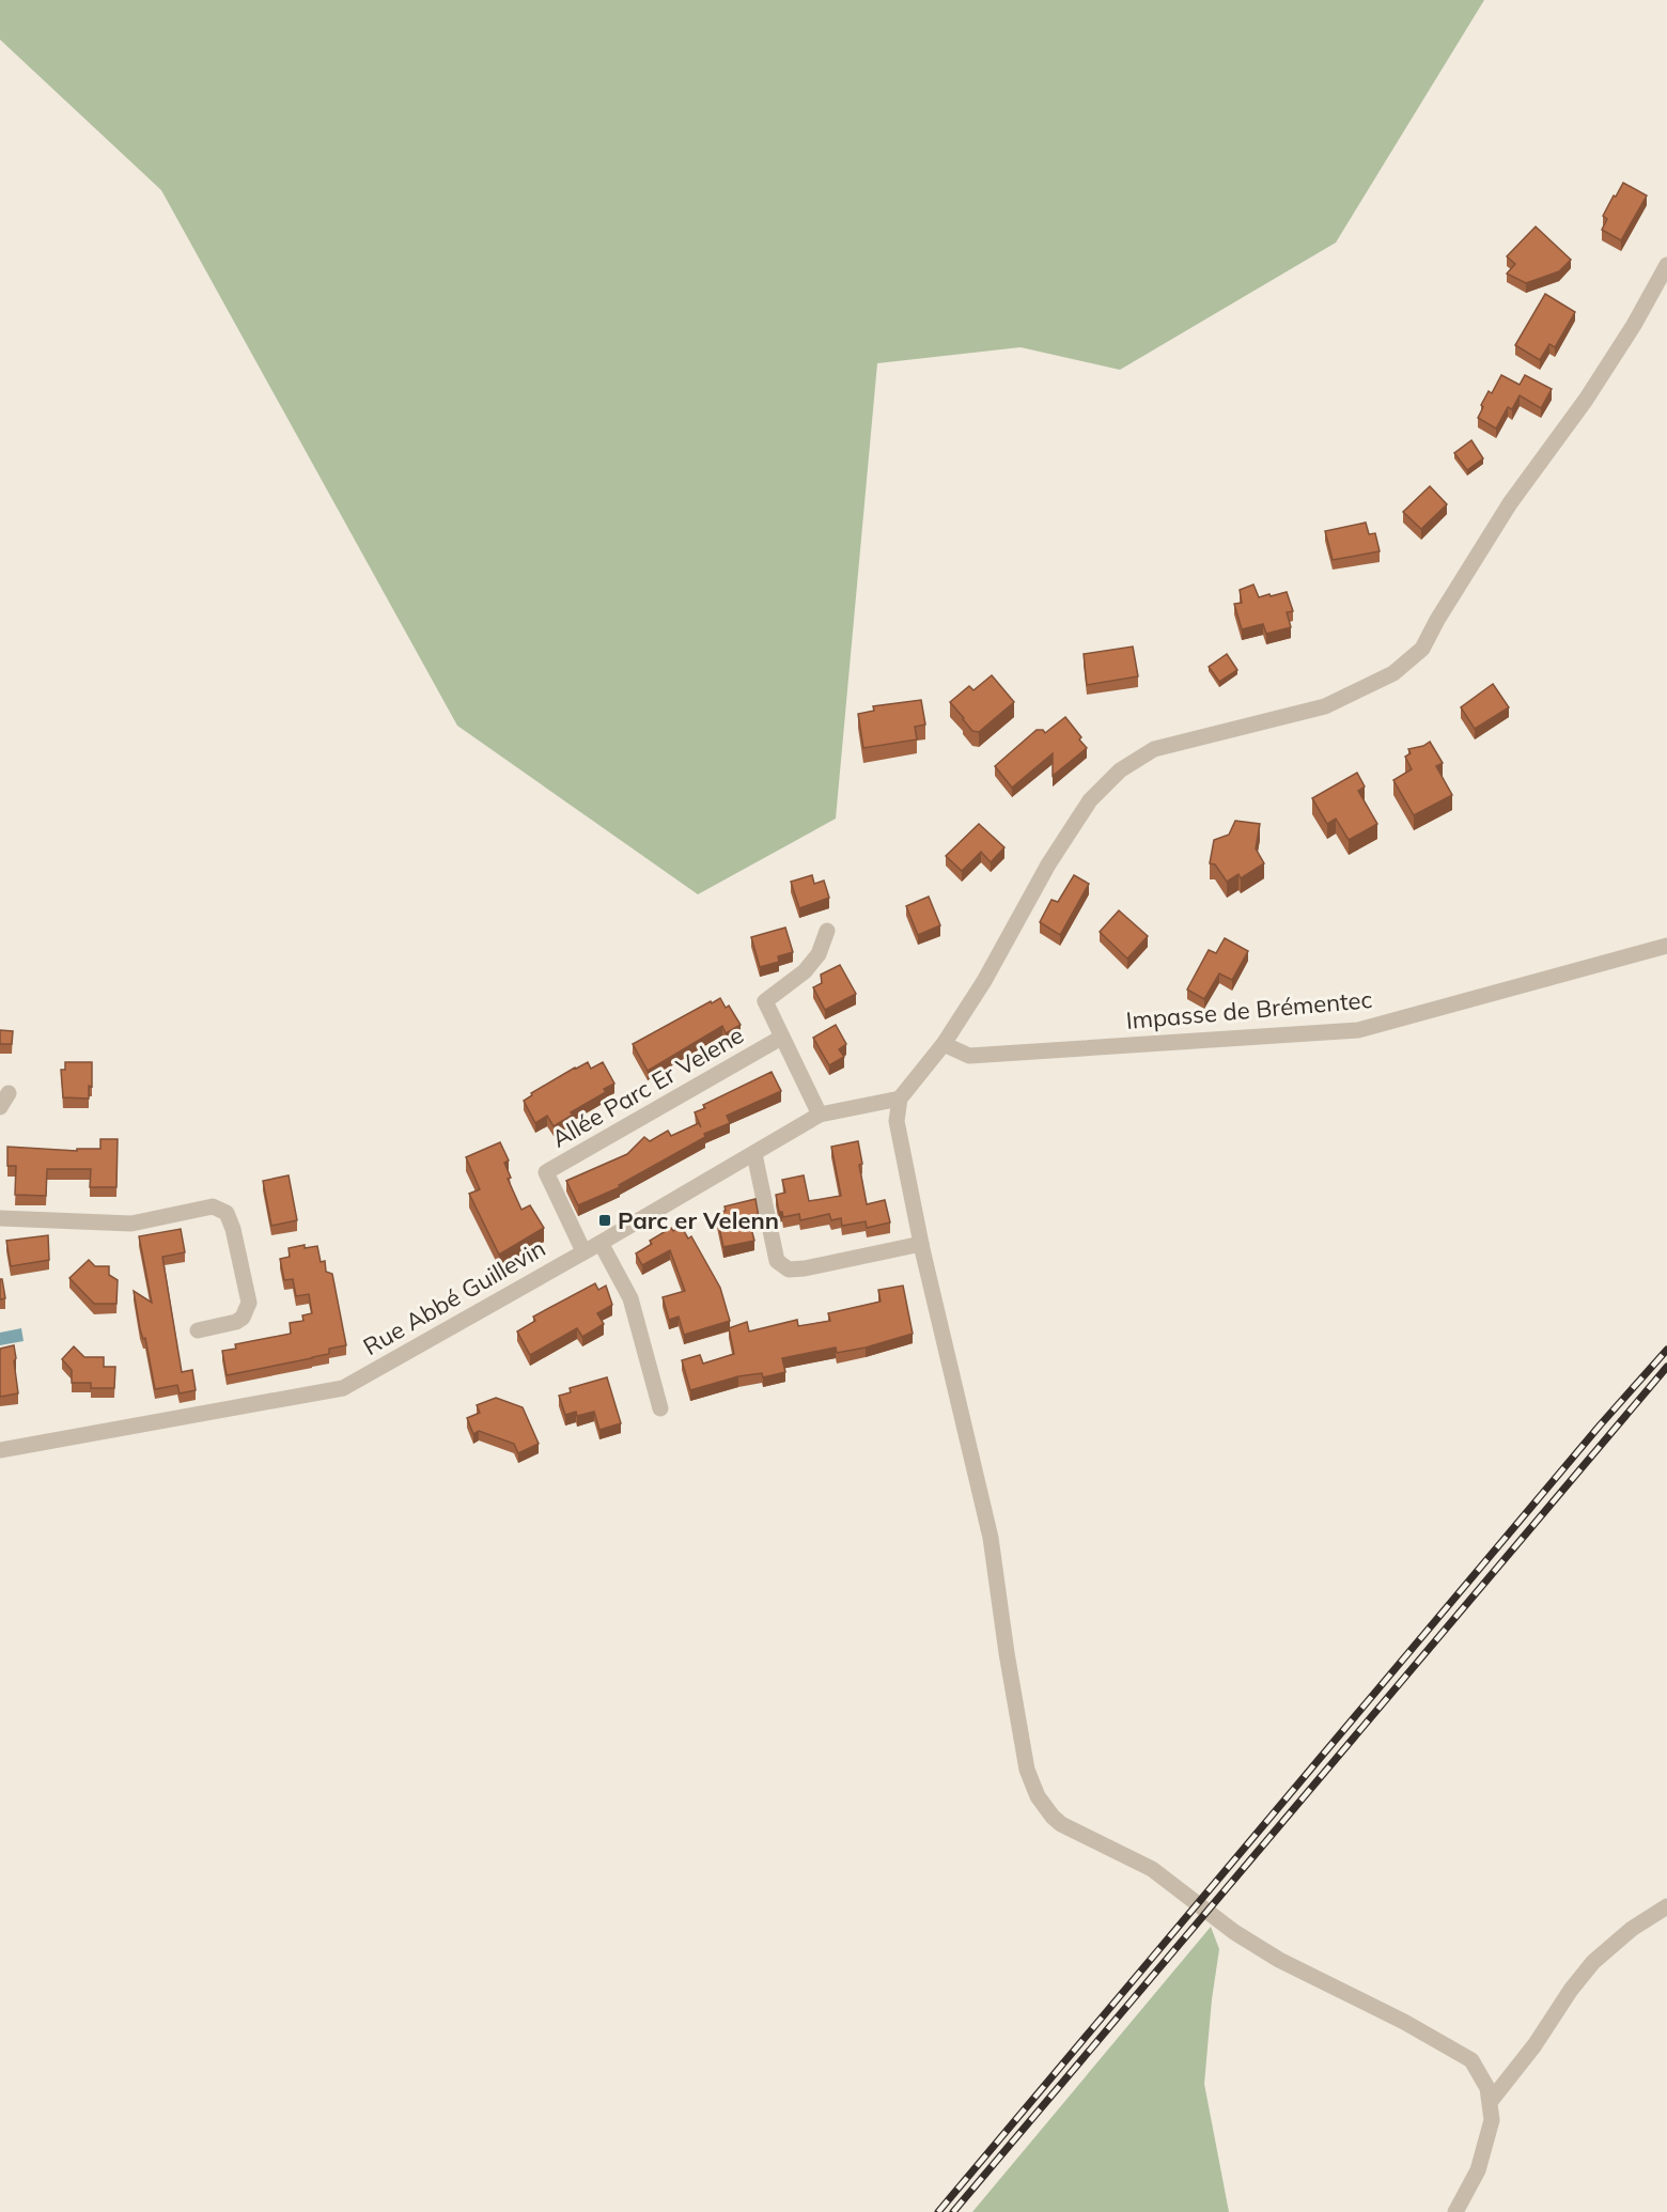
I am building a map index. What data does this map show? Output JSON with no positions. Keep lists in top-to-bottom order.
{
  "streets": {
    "street": ["Impasse de Brémentec", "Allée Parc Er Velene", "Rue Abbé Guillevin"]
  },
  "crossings": [
    ["Allée Parc Er Velene", "Rue Abbé Guillevin"]
  ],
  "places": {
    "transit": ["Parc er Velenn"]
  }
}
